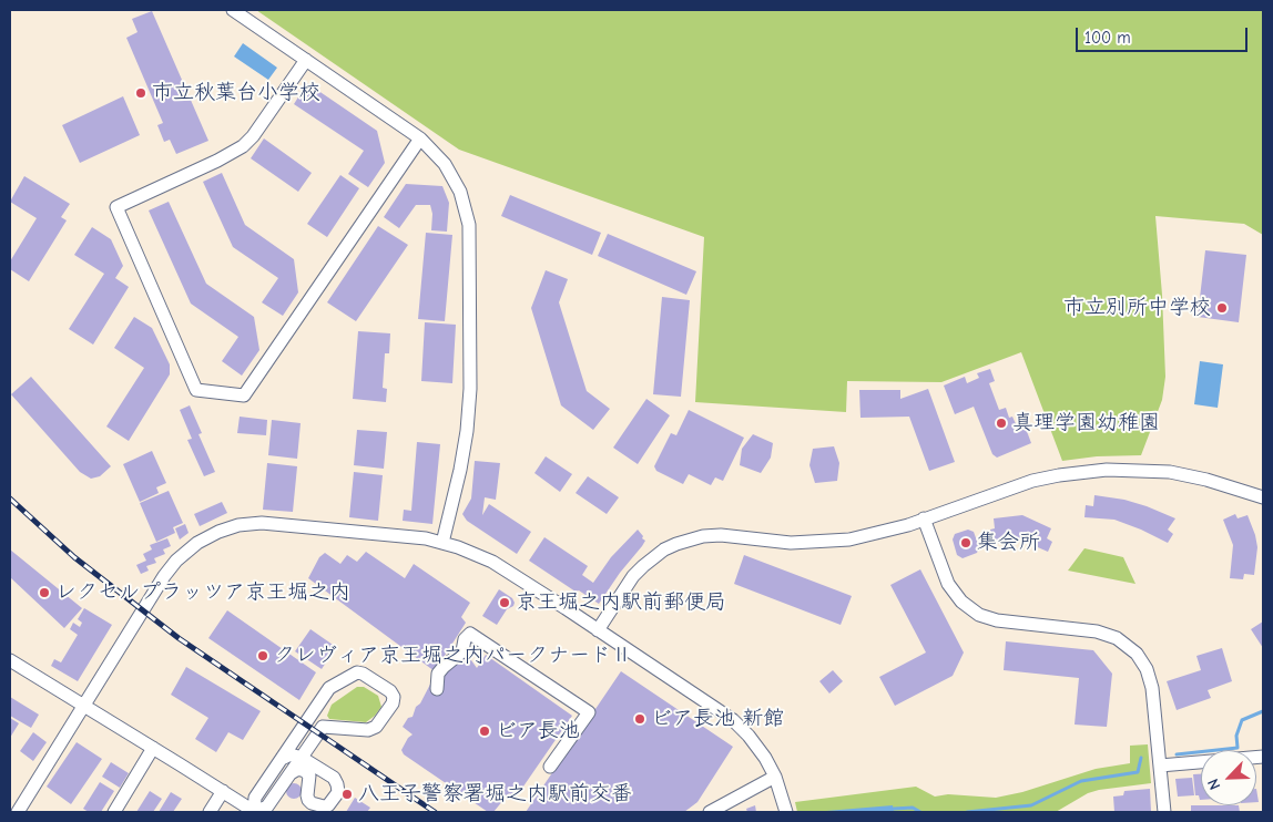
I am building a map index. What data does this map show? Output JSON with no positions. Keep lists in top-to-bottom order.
{
  "places": [
    "市立秋葉台小学校",
    "市立別所中学校",
    "真理学園幼稚園",
    "集会所",
    "レクセルプラッツア京王堀之内",
    "京王堀之内駅前郵便局",
    "クレヴィア京王堀之内パークナードⅡ",
    "ビア長池 新館",
    "ビア長池",
    "八王子警察署堀之内駅前交番"
  ],
  "scale_bar": "100 m",
  "north": "bottom left"
}
